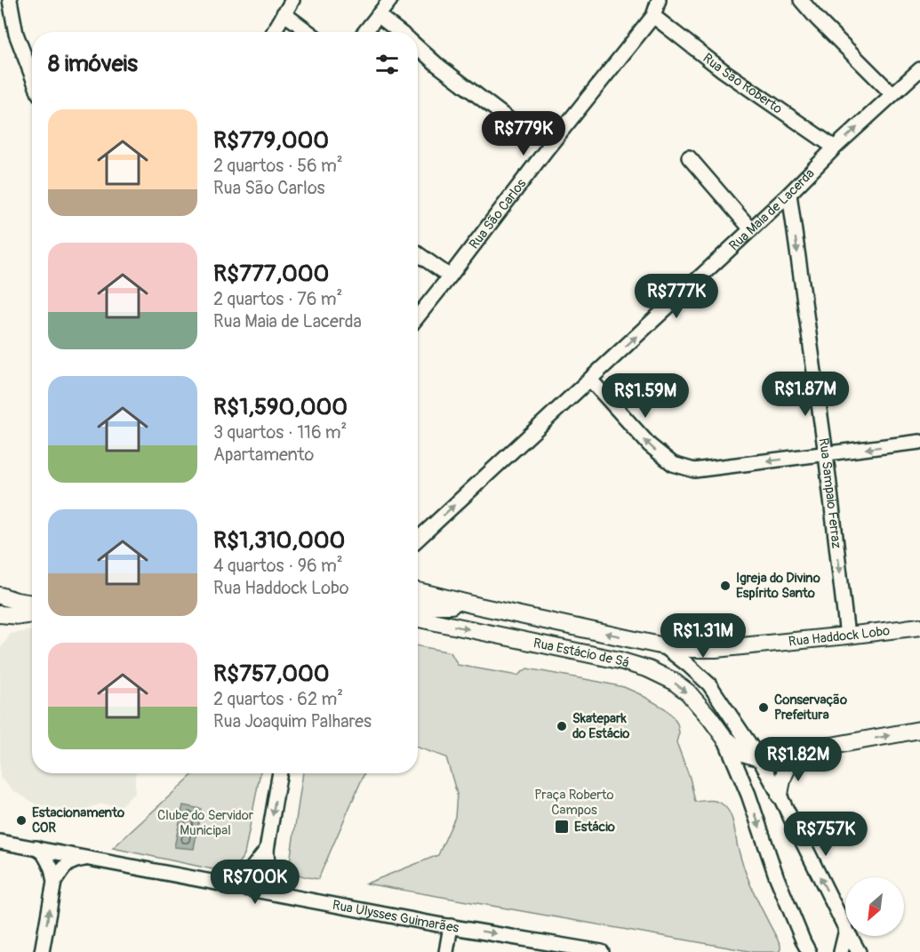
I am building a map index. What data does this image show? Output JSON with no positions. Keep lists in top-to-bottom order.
{
  "streets": {
    "main road": ["Rua Haddock Lobo", "Rua Estácio de Sá"],
    "street": [
      "Rua São Roberto",
      "Rua Maia de Lacerda",
      "Rua São Carlos",
      "Rua Sampaio Ferraz",
      "Rua Ulysses Guimarães"
    ]
  },
  "crossings": [
    ["Rua São Roberto", "Rua Maia de Lacerda"],
    ["Rua São Roberto", "Rua São Carlos"],
    ["Rua Maia de Lacerda", "Rua Sampaio Ferraz"],
    ["Rua Sampaio Ferraz", "Rua Haddock Lobo"],
    ["Rua Haddock Lobo", "Rua Estácio de Sá"]
  ],
  "one_way": ["Rua Maia de Lacerda", "Rua Sampaio Ferraz"],
  "parks": ["Praça Roberto Campos", "Clube do Servidor Municipal"],
  "places": {
    "other": [
      "Igreja do Divino Espírito Santo",
      "Conservação Prefeitura",
      "Skatepark do Estácio",
      "Estacionamento COR"
    ],
    "transit": ["Estácio"]
  },
  "north": "bottom left",
  "page": {
    "heading": "8 imóveis",
    "list": [
      {
        "name": "R$779,000",
        "note": "2 quartos · 56 m² · Rua São Carlos"
      },
      {
        "name": "R$777,000",
        "note": "2 quartos · 76 m² · Rua Maia de Lacerda"
      },
      {
        "name": "R$1,590,000",
        "note": "3 quartos · 116 m² · Apartamento"
      },
      {
        "name": "R$1,310,000",
        "note": "4 quartos · 96 m² · Rua Haddock Lobo"
      },
      {
        "name": "R$757,000",
        "note": "2 quartos · 62 m² · Rua Joaquim Palhares"
      }
    ],
    "price": [
      "R$779K",
      "R$777K",
      "R$1.87M",
      "R$1.59M",
      "R$1.31M",
      "R$1.82M",
      "R$757K",
      "R$700K"
    ]
  }
}
